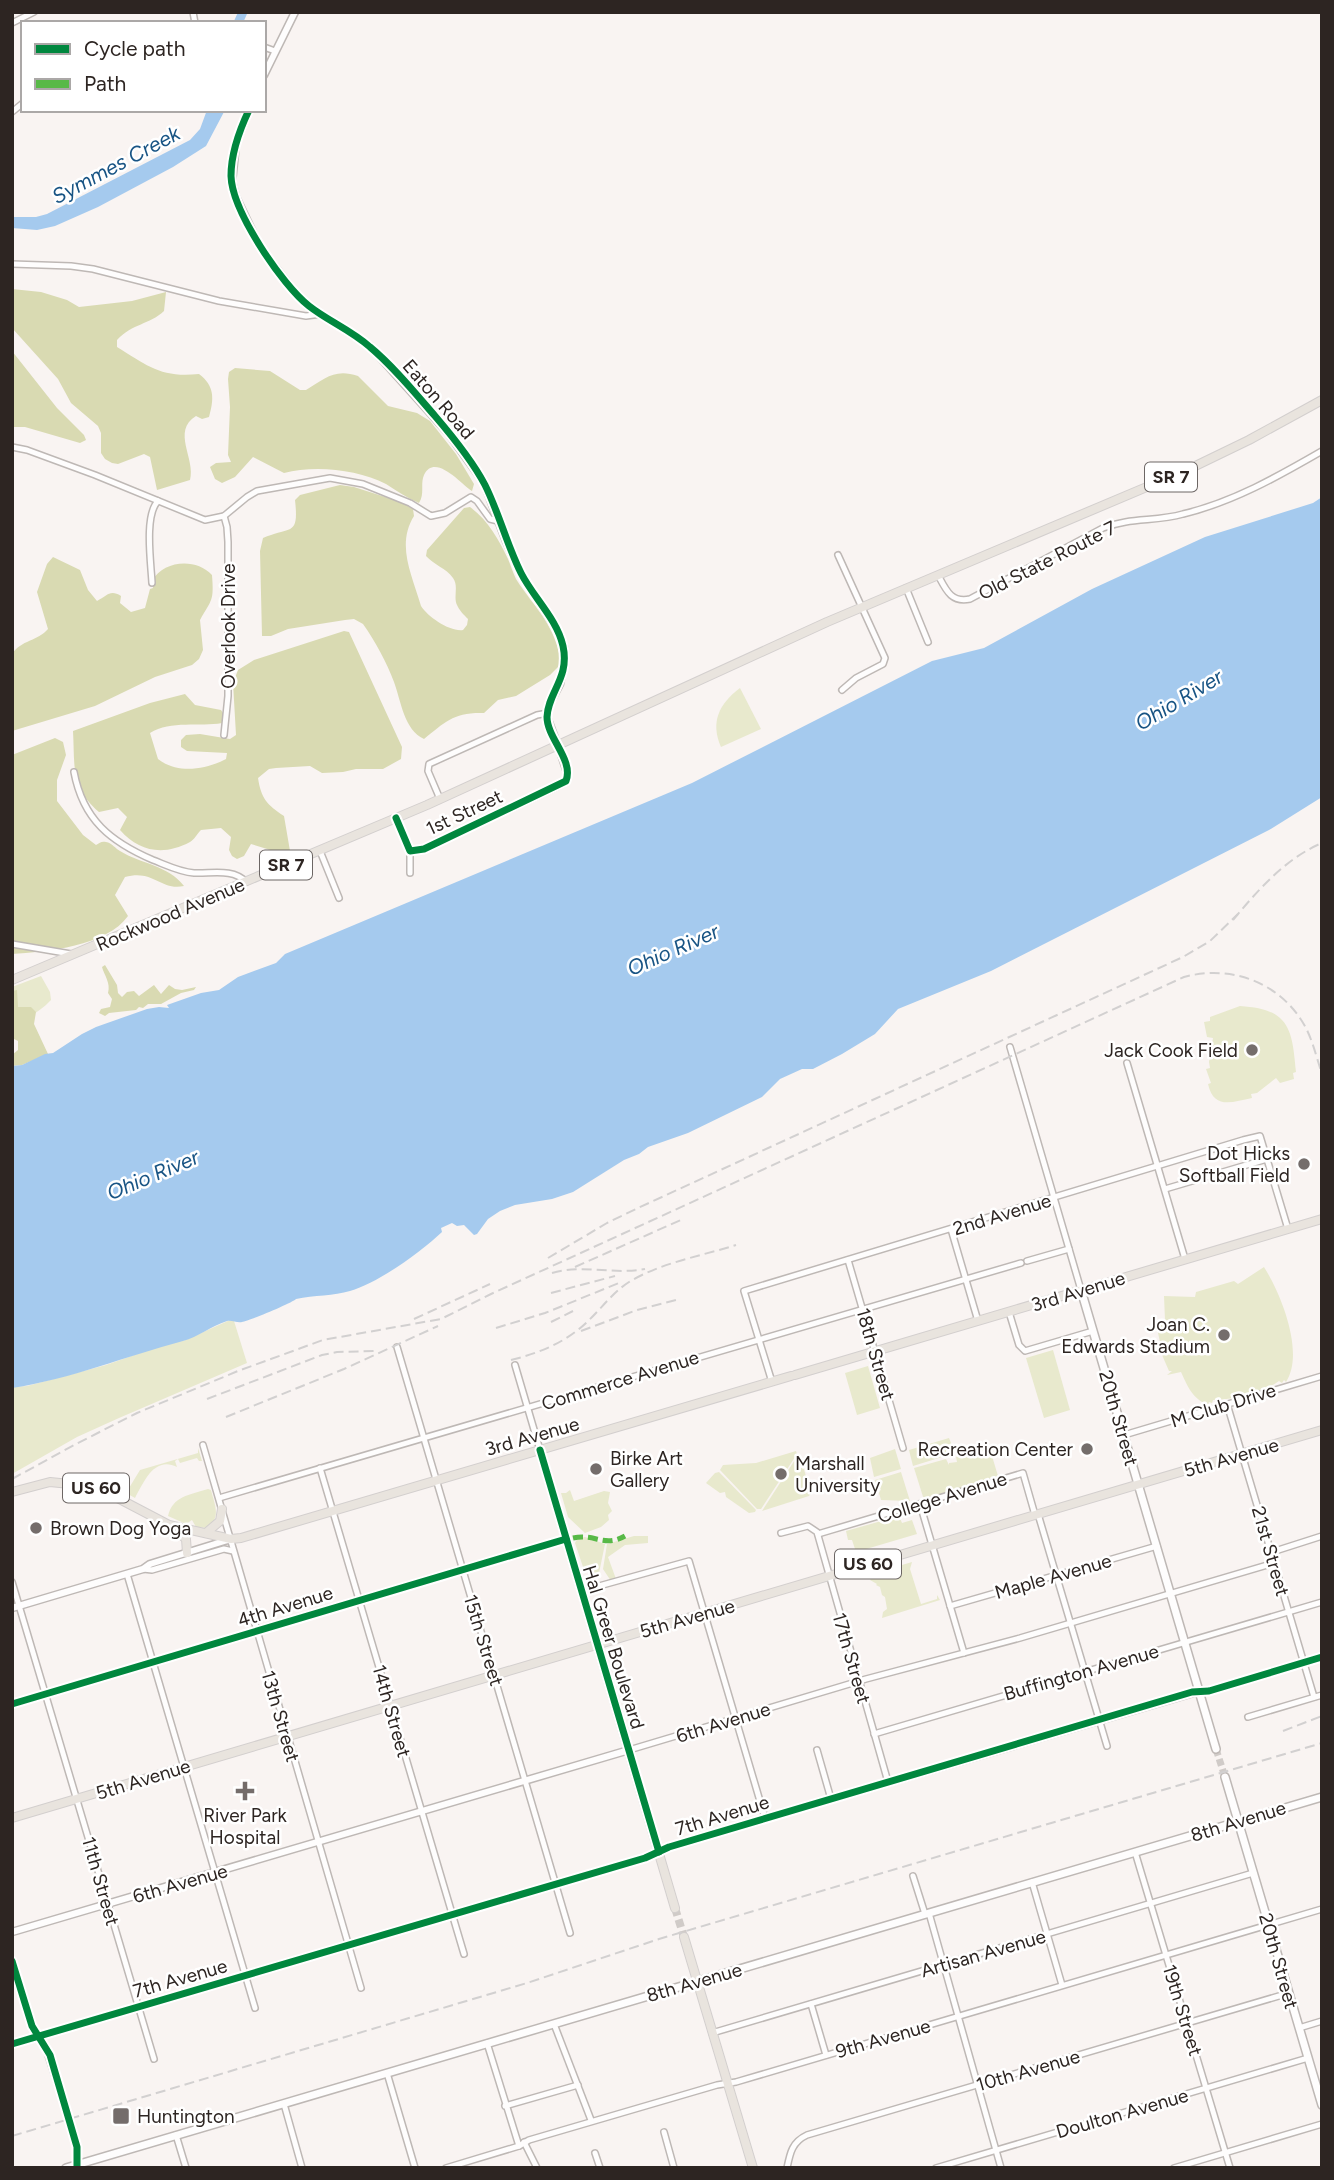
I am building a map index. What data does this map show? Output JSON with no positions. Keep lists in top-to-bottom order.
{
  "streets": {
    "main road": [
      "SR 7",
      "Rockwood Avenue",
      "3rd Avenue",
      "20th Street",
      "5th Avenue",
      "US 60",
      "Hal Greer Boulevard",
      "8th Avenue"
    ],
    "street": [
      "Eaton Road",
      "Old State Route 7",
      "Overlook Drive",
      "1st Street",
      "2nd Avenue",
      "18th Street",
      "Commerce Avenue",
      "M Club Drive",
      "College Avenue",
      "21st Street",
      "Maple Avenue",
      "4th Avenue",
      "15th Street",
      "17th Street",
      "Buffington Avenue",
      "14th Street",
      "13th Street",
      "6th Avenue",
      "7th Avenue",
      "11th Street",
      "Artisan Avenue",
      "19th Street",
      "9th Avenue",
      "10th Avenue",
      "Doulton Avenue"
    ]
  },
  "crossings": [
    ["SR 7", "Old State Route 7"],
    ["SR 7", "1st Street"],
    ["SR 7", "Rockwood Avenue"],
    ["1st Street", "Rockwood Avenue"],
    ["2nd Avenue", "18th Street"],
    ["2nd Avenue", "Commerce Avenue"],
    ["2nd Avenue", "20th Street"],
    ["3rd Avenue", "18th Street"],
    ["3rd Avenue", "20th Street"],
    ["3rd Avenue", "US 60"],
    ["3rd Avenue", "15th Street"],
    ["3rd Avenue", "Hal Greer Boulevard"],
    ["3rd Avenue", "14th Street"],
    ["3rd Avenue", "13th Street"],
    ["3rd Avenue", "11th Street"],
    ["18th Street", "Commerce Avenue"],
    ["Commerce Avenue", "20th Street"],
    ["Commerce Avenue", "15th Street"],
    ["Commerce Avenue", "Hal Greer Boulevard"],
    ["Commerce Avenue", "14th Street"],
    ["Commerce Avenue", "13th Street"],
    ["M Club Drive", "20th Street"],
    ["M Club Drive", "21st Street"],
    ["20th Street", "5th Avenue"],
    ["20th Street", "Maple Avenue"],
    ["20th Street", "Buffington Avenue"],
    ["20th Street", "6th Avenue"],
    ["20th Street", "7th Avenue"],
    ["20th Street", "8th Avenue"],
    ["20th Street", "Artisan Avenue"],
    ["20th Street", "9th Avenue"],
    ["20th Street", "10th Avenue"],
    ["20th Street", "Doulton Avenue"],
    ["5th Avenue", "College Avenue"],
    ["5th Avenue", "21st Street"],
    ["5th Avenue", "15th Street"],
    ["5th Avenue", "Hal Greer Boulevard"],
    ["5th Avenue", "17th Street"],
    ["5th Avenue", "14th Street"],
    ["5th Avenue", "13th Street"],
    ["5th Avenue", "11th Street"],
    ["US 60", "13th Street"],
    ["College Avenue", "17th Street"],
    ["21st Street", "Buffington Avenue"],
    ["21st Street", "6th Avenue"],
    ["21st Street", "7th Avenue"],
    ["4th Avenue", "15th Street"],
    ["4th Avenue", "Hal Greer Boulevard"],
    ["4th Avenue", "14th Street"],
    ["4th Avenue", "13th Street"],
    ["4th Avenue", "11th Street"],
    ["15th Street", "6th Avenue"],
    ["15th Street", "7th Avenue"],
    ["Hal Greer Boulevard", "6th Avenue"],
    ["Hal Greer Boulevard", "7th Avenue"],
    ["17th Street", "Buffington Avenue"],
    ["17th Street", "6th Avenue"],
    ["17th Street", "7th Avenue"],
    ["14th Street", "6th Avenue"],
    ["14th Street", "7th Avenue"],
    ["13th Street", "6th Avenue"],
    ["13th Street", "7th Avenue"],
    ["6th Avenue", "11th Street"],
    ["7th Avenue", "11th Street"],
    ["8th Avenue", "19th Street"],
    ["Artisan Avenue", "19th Street"],
    ["19th Street", "9th Avenue"],
    ["19th Street", "10th Avenue"],
    ["19th Street", "Doulton Avenue"]
  ],
  "water": ["Symmes Creek", "Ohio River"],
  "places": {
    "other": [
      "Jack Cook Field",
      "Dot Hicks Softball Field",
      "Joan C. Edwards Stadium",
      "Recreation Center",
      "Birke Art Gallery",
      "Marshall University",
      "Brown Dog Yoga"
    ],
    "health": ["River Park Hospital"],
    "transit": ["Huntington"]
  },
  "legend": ["Cycle path", "Path"]
}
